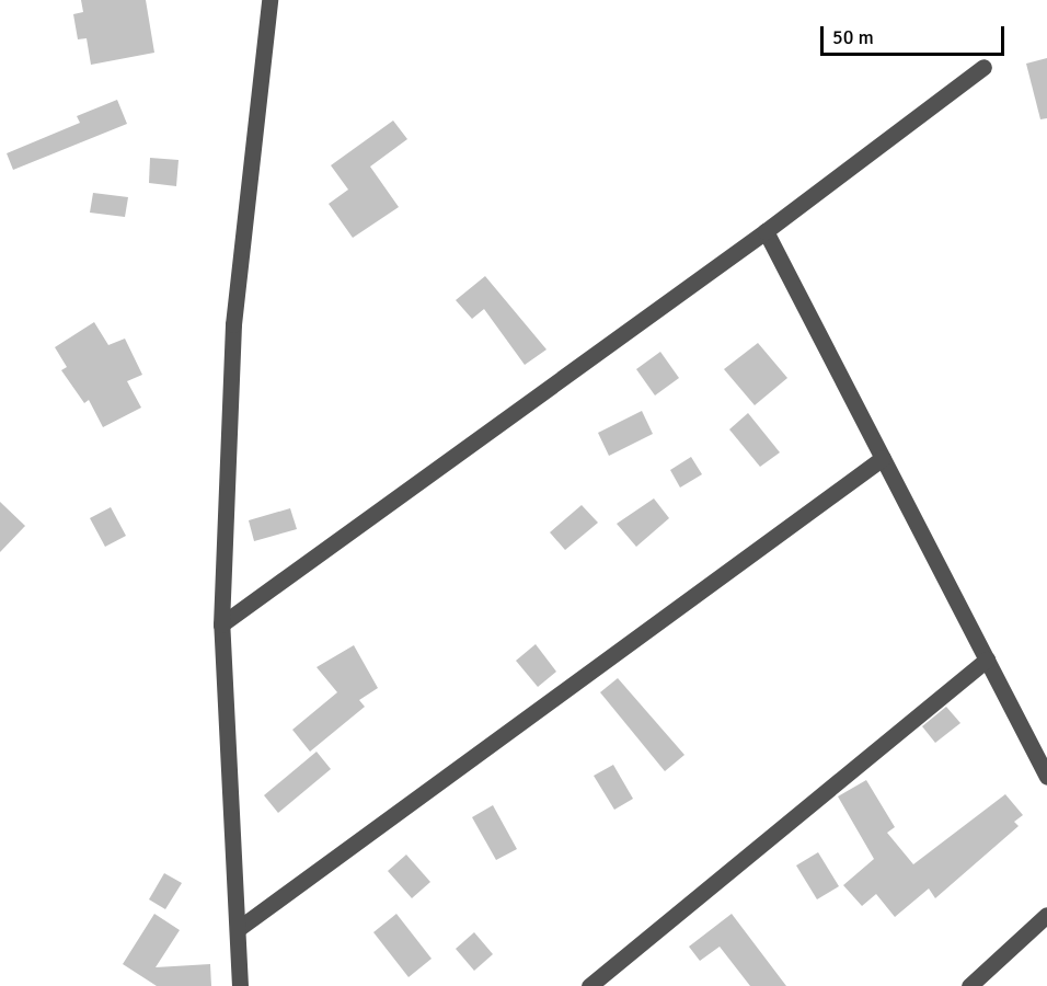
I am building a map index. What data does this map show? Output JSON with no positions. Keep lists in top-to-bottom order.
{
  "scale_bar": "50 m"
}
